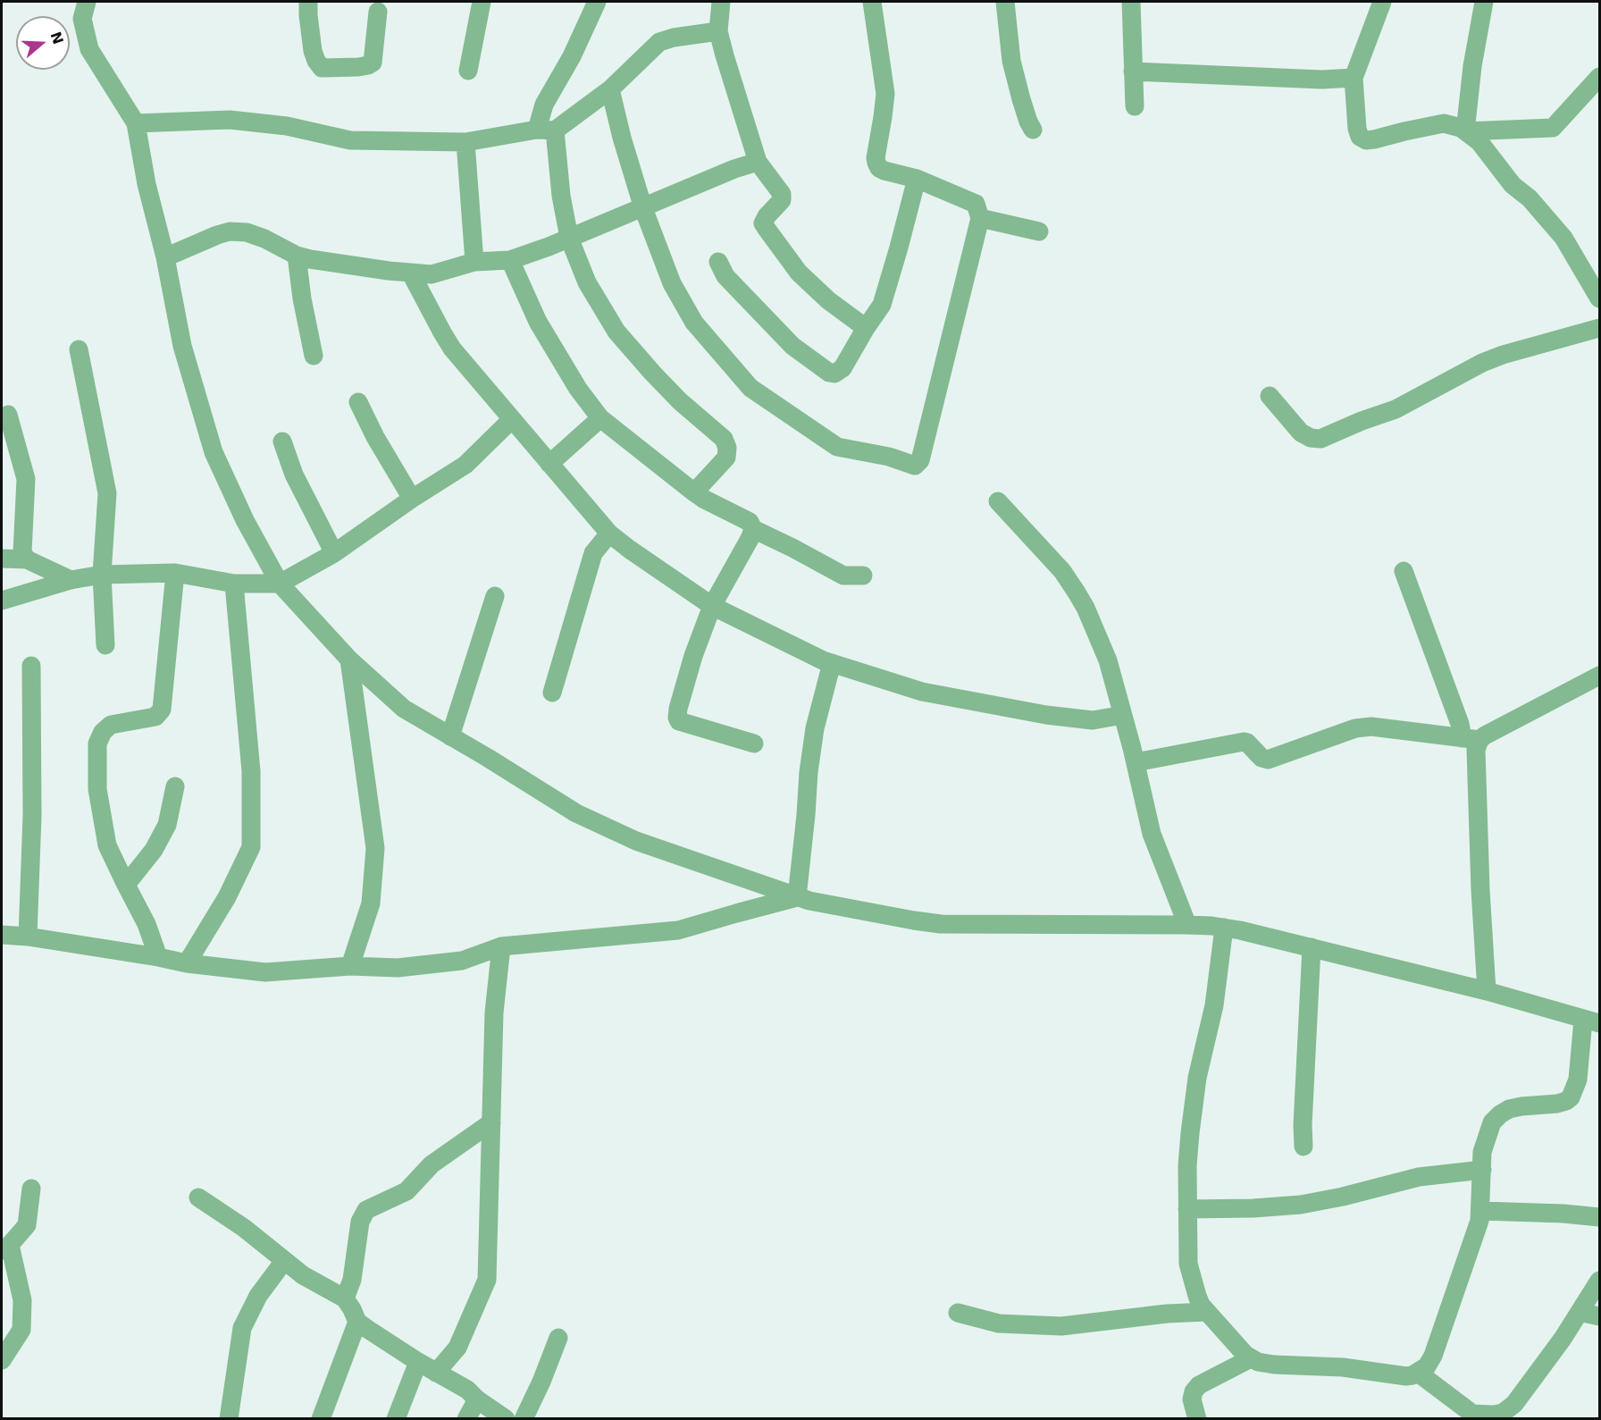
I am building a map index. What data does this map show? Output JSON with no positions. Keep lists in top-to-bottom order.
{
  "north": "right"
}
